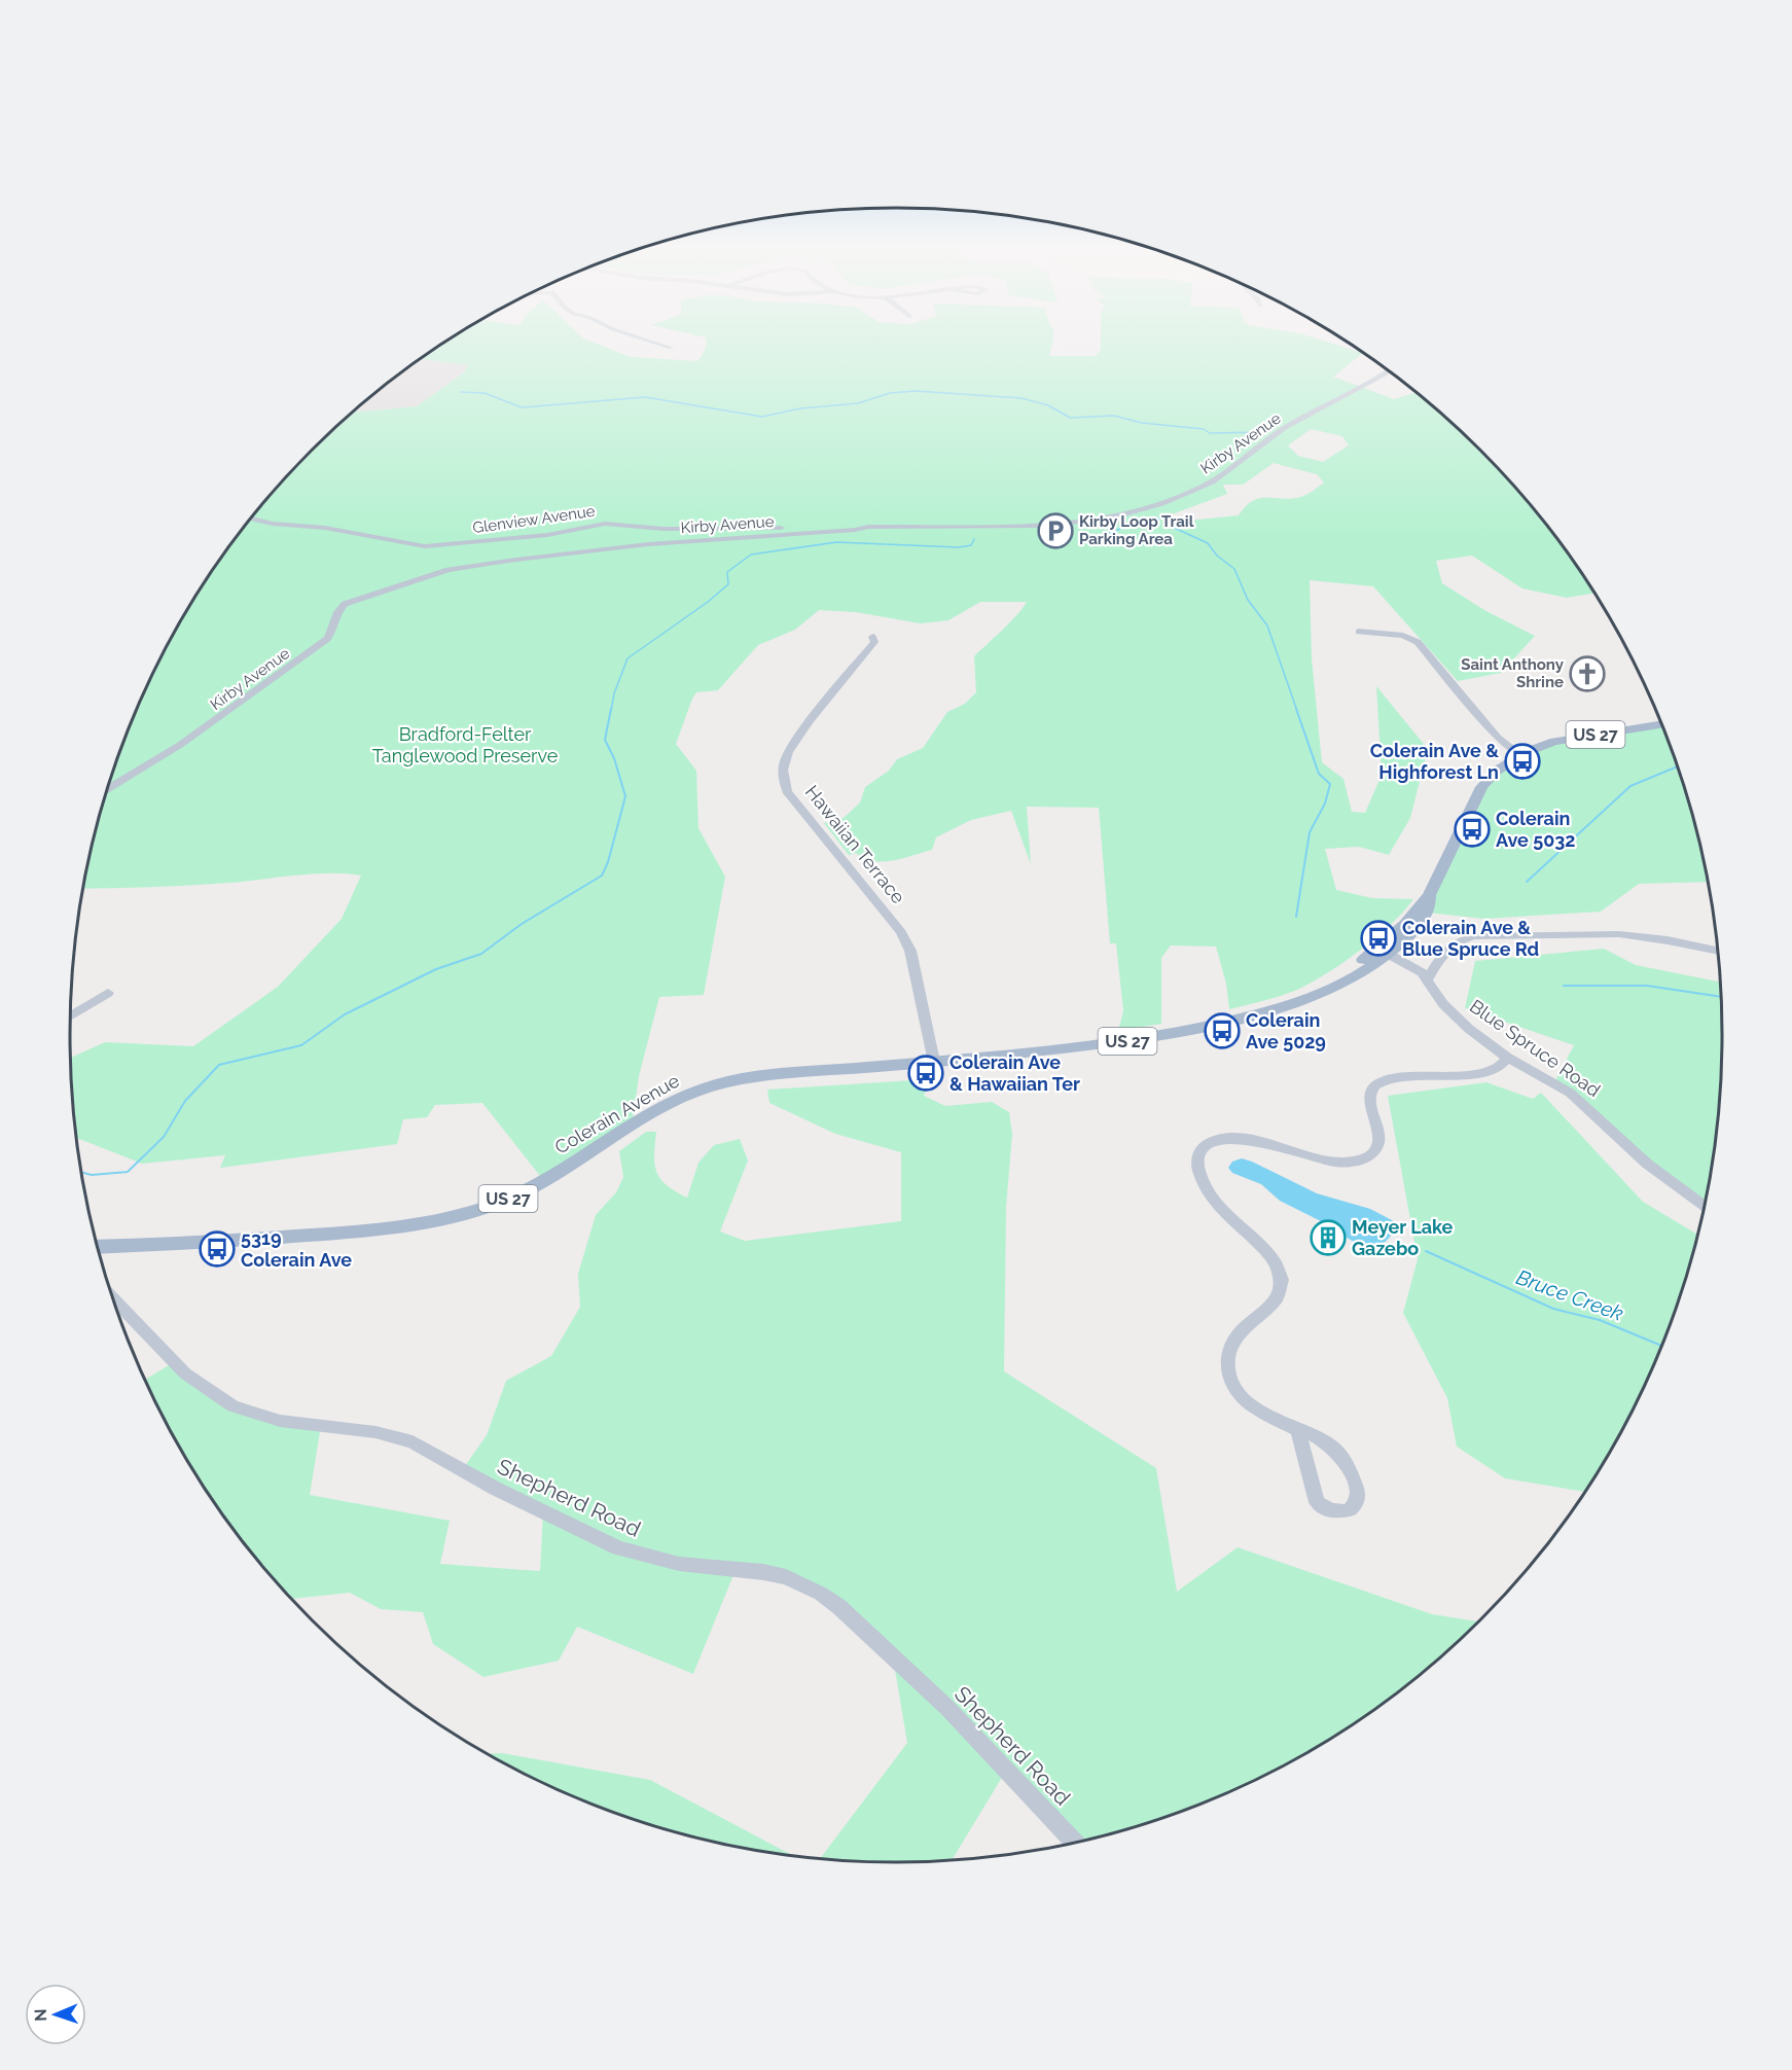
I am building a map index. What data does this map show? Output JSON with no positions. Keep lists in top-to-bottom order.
{
  "streets": {
    "main road": ["US 27", "Colerain Avenue"],
    "street": [
      "Kirby Avenue",
      "Glenview Avenue",
      "Hawaiian Terrace",
      "Blue Spruce Road",
      "Shepherd Road"
    ]
  },
  "crossings": [
    ["Kirby Avenue", "Glenview Avenue"],
    ["Hawaiian Terrace", "Colerain Avenue"],
    ["Blue Spruce Road", "Colerain Avenue"]
  ],
  "water": ["Bruce Creek"],
  "parks": ["Bradford-Felter Tanglewood Preserve"],
  "places": {
    "parking": ["Kirby Loop Trail Parking Area"],
    "church": ["Saint Anthony Shrine"],
    "bus stop": [
      "Colerain Ave & Highforest Ln",
      "Colerain Ave 5032",
      "Colerain Ave & Blue Spruce Rd",
      "Colerain Ave 5029",
      "Colerain Ave & Hawaiian Ter",
      "5319 Colerain Ave"
    ],
    "building": ["Meyer Lake Gazebo"]
  },
  "north": "left"
}
